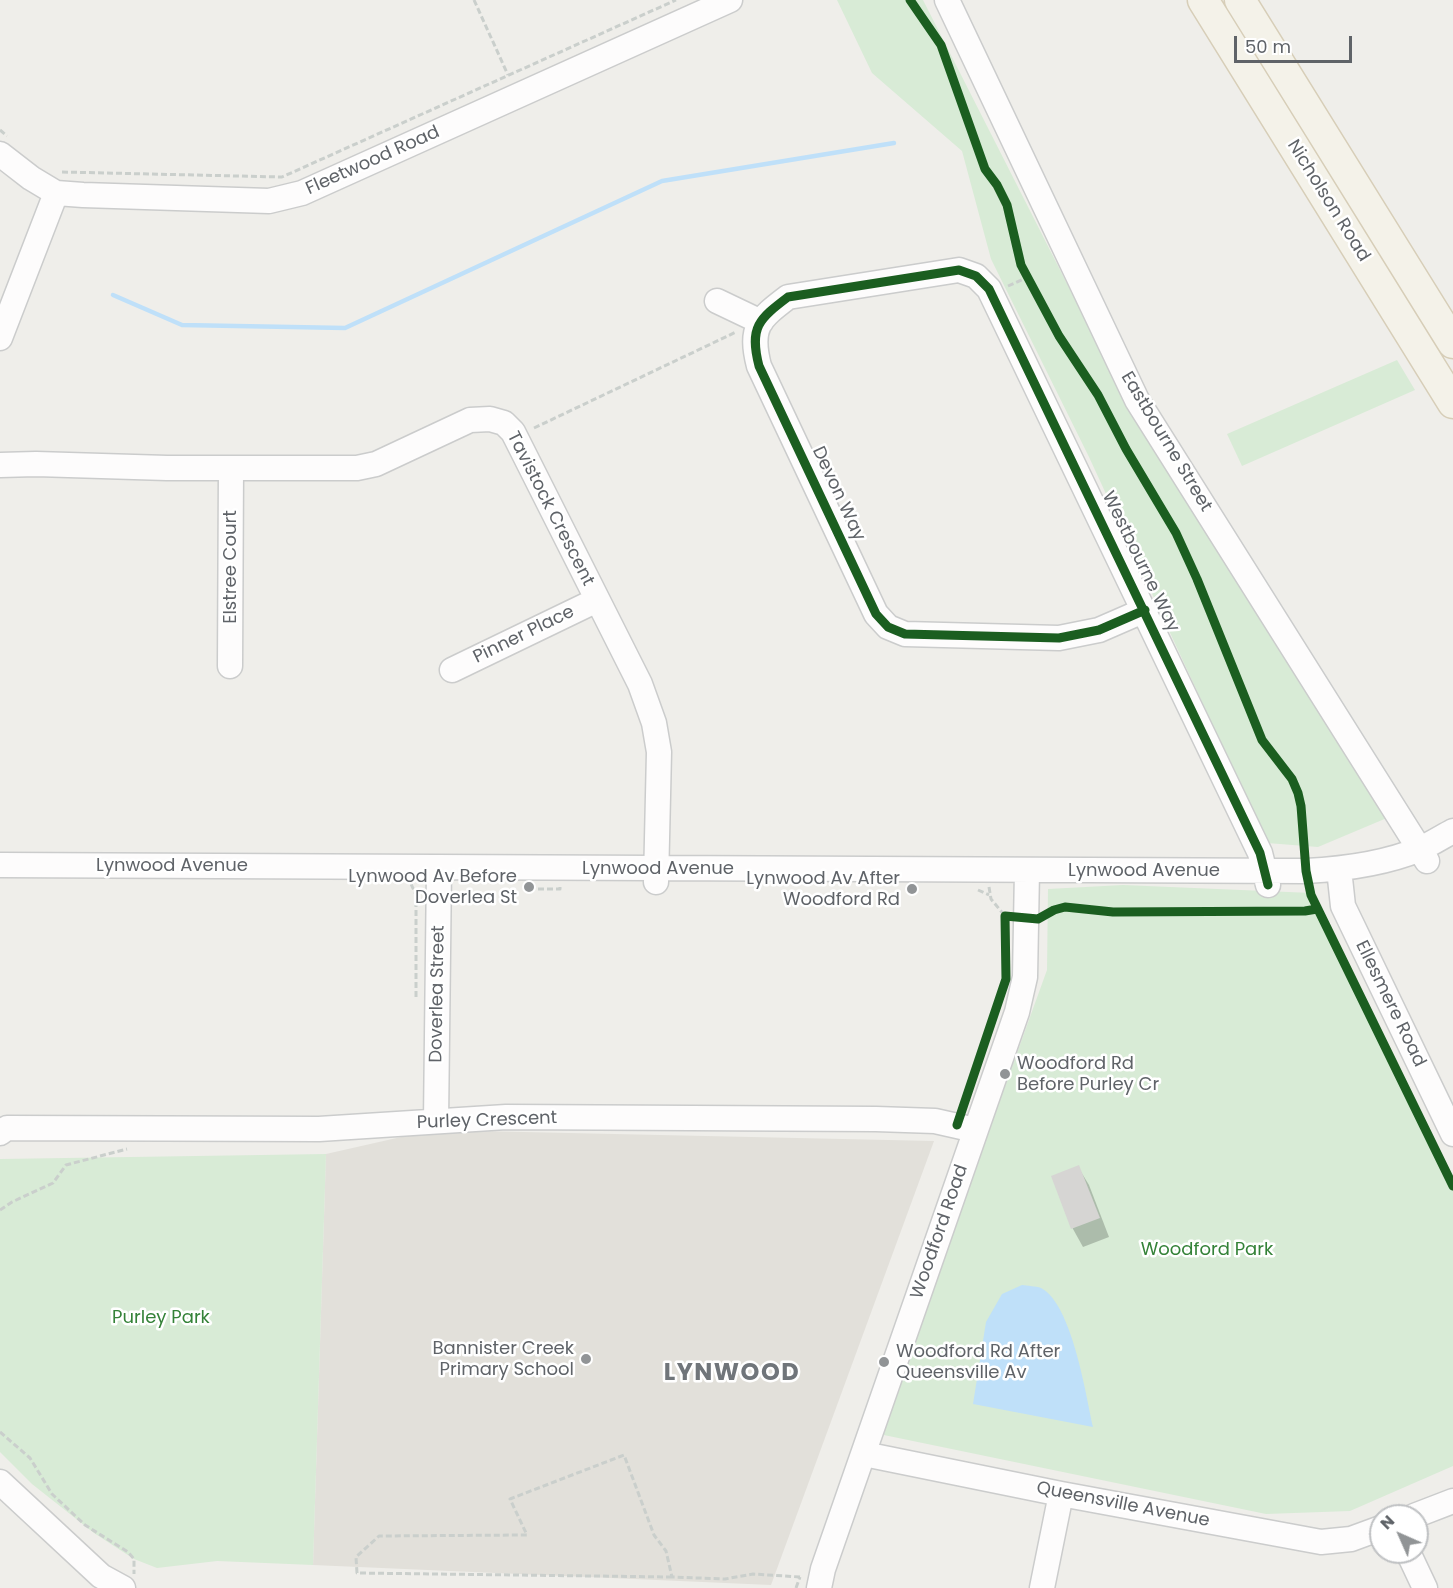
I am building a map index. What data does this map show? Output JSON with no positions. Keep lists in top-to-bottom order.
{
  "streets": {
    "main road": ["Nicholson Road"],
    "street": [
      "Fleetwood Road",
      "Eastbourne Street",
      "Devon Way",
      "Tavistock Crescent",
      "Westbourne Way",
      "Elstree Court",
      "Pinner Place",
      "Lynwood Avenue",
      "Doverlea Street",
      "Ellesmere Road",
      "Purley Crescent",
      "Woodford Road",
      "Queensville Avenue"
    ]
  },
  "crossings": [
    ["Eastbourne Street", "Lynwood Avenue"],
    ["Devon Way", "Westbourne Way"],
    ["Tavistock Crescent", "Elstree Court"],
    ["Tavistock Crescent", "Pinner Place"],
    ["Tavistock Crescent", "Lynwood Avenue"],
    ["Westbourne Way", "Lynwood Avenue"],
    ["Lynwood Avenue", "Doverlea Street"],
    ["Lynwood Avenue", "Ellesmere Road"],
    ["Lynwood Avenue", "Woodford Road"],
    ["Doverlea Street", "Purley Crescent"],
    ["Purley Crescent", "Woodford Road"],
    ["Woodford Road", "Queensville Avenue"]
  ],
  "districts": ["LYNWOOD"],
  "parks": ["Woodford Park", "Purley Park"],
  "places": [
    "Lynwood Av Before Doverlea St",
    "Lynwood Av After Woodford Rd",
    "Woodford Rd Before Purley Cr",
    "Bannister Creek Primary School",
    "Woodford Rd After Queensville Av"
  ],
  "scale_bar": "50 m",
  "north": "top left"
}
